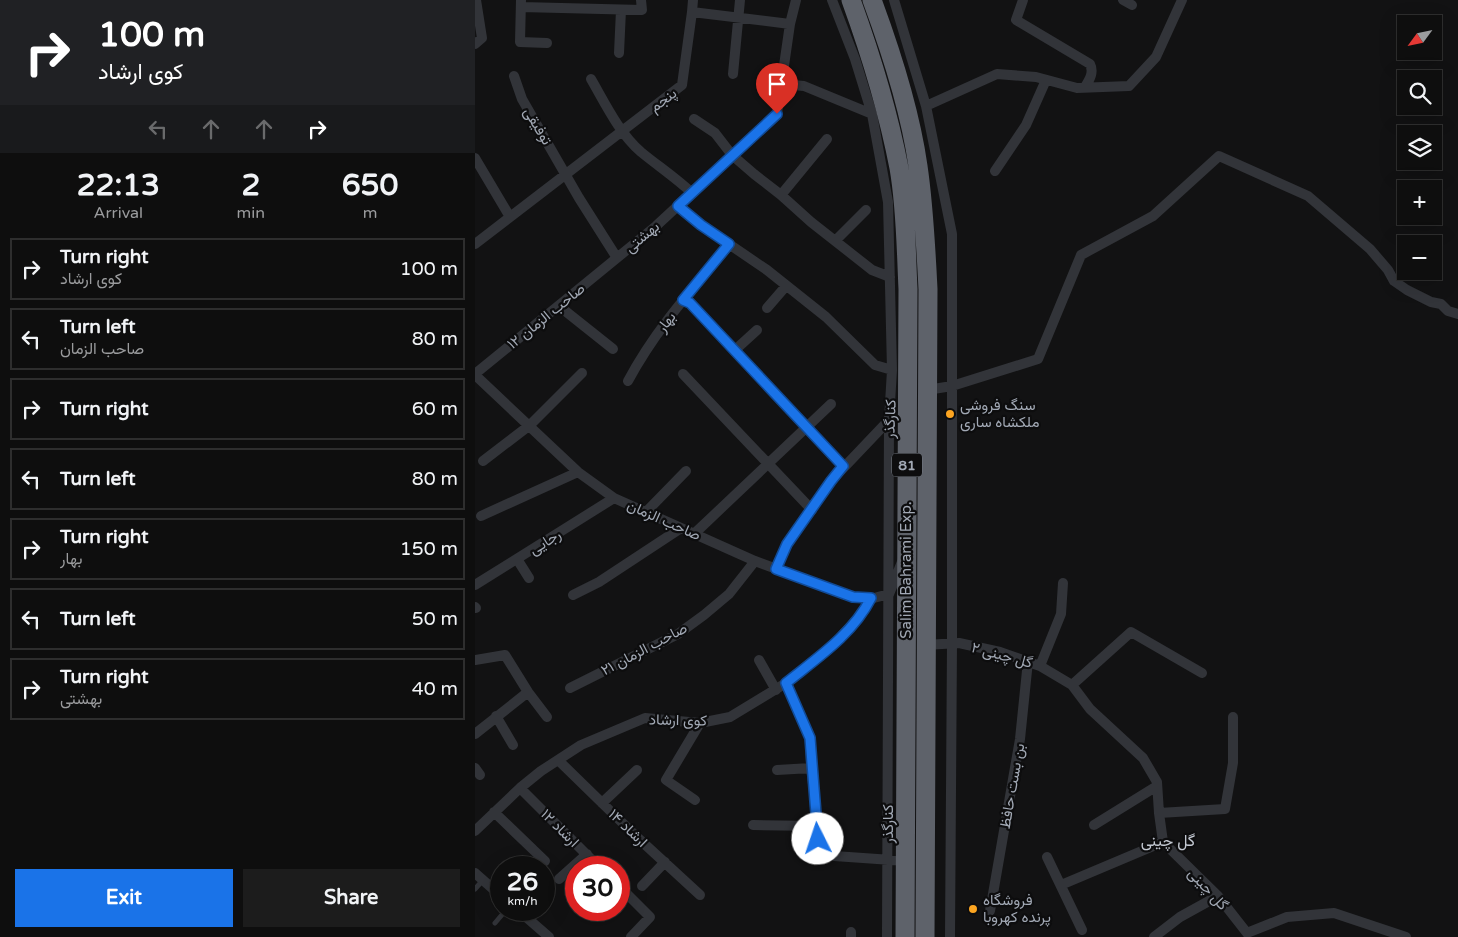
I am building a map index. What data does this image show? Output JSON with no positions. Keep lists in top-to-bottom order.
{
  "streets": {
    "highway": ["81", "Salim Bahrami Exp."],
    "street": [
      "پنجم",
      "توفیقی",
      "بهشتی",
      "صاحب الزمان ۱۲",
      "بهار",
      "کنارگذر",
      "صاحب الزمان",
      "رجایی",
      "صاحب الزمان ۲۱",
      "گل چینی ۲",
      "کوی ارشاد",
      "بن بست حافظ",
      "ارشاد ۱۲",
      "ارشاد ۱۴",
      "گل چینی"
    ]
  },
  "crossings": [
    ["پنجم", "توفیقی"],
    ["توفیقی", "بهشتی"],
    ["توفیقی", "صاحب الزمان ۱۲"],
    ["بهشتی", "صاحب الزمان ۱۲"],
    ["صاحب الزمان ۱۲", "صاحب الزمان"],
    ["کنارگذر", "صاحب الزمان"],
    ["کنارگذر", "Salim Bahrami Exp."],
    ["صاحب الزمان", "رجایی"],
    ["صاحب الزمان", "صاحب الزمان ۲۱"],
    ["صاحب الزمان", "کوی ارشاد"],
    ["Salim Bahrami Exp.", "گل چینی ۲"],
    ["گل چینی ۲", "بن بست حافظ"],
    ["کوی ارشاد", "ارشاد ۱۲"],
    ["کوی ارشاد", "ارشاد ۱۴"]
  ],
  "districts": ["گل چینی"],
  "places": ["سنگ فروشی ملکشاه ساری", "فروشگاه پرنده کهروبا"],
  "north": "bottom left",
  "page": {
    "turn": ["100 m", "کوی ارشاد"],
    "map_buttons": ["+", "−"],
    "eta": [
      "22:13",
      "Arrival",
      "2",
      "min",
      "650",
      "m"
    ],
    "list": [
      {
        "name": "Turn right",
        "note": "کوی ارشاد",
        "value": "100 m"
      },
      {
        "name": "Turn left",
        "note": "صاحب الزمان",
        "value": "80 m"
      },
      {
        "name": "Turn right",
        "value": "60 m"
      },
      {
        "name": "Turn left",
        "value": "80 m"
      },
      {
        "name": "Turn right",
        "note": "بهار",
        "value": "150 m"
      },
      {
        "name": "Turn left",
        "value": "50 m"
      },
      {
        "name": "Turn right",
        "note": "بهشتی",
        "value": "40 m"
      }
    ],
    "speed": "26 km/h",
    "limit": "30",
    "buttons": ["Exit", "Share"]
  }
}
